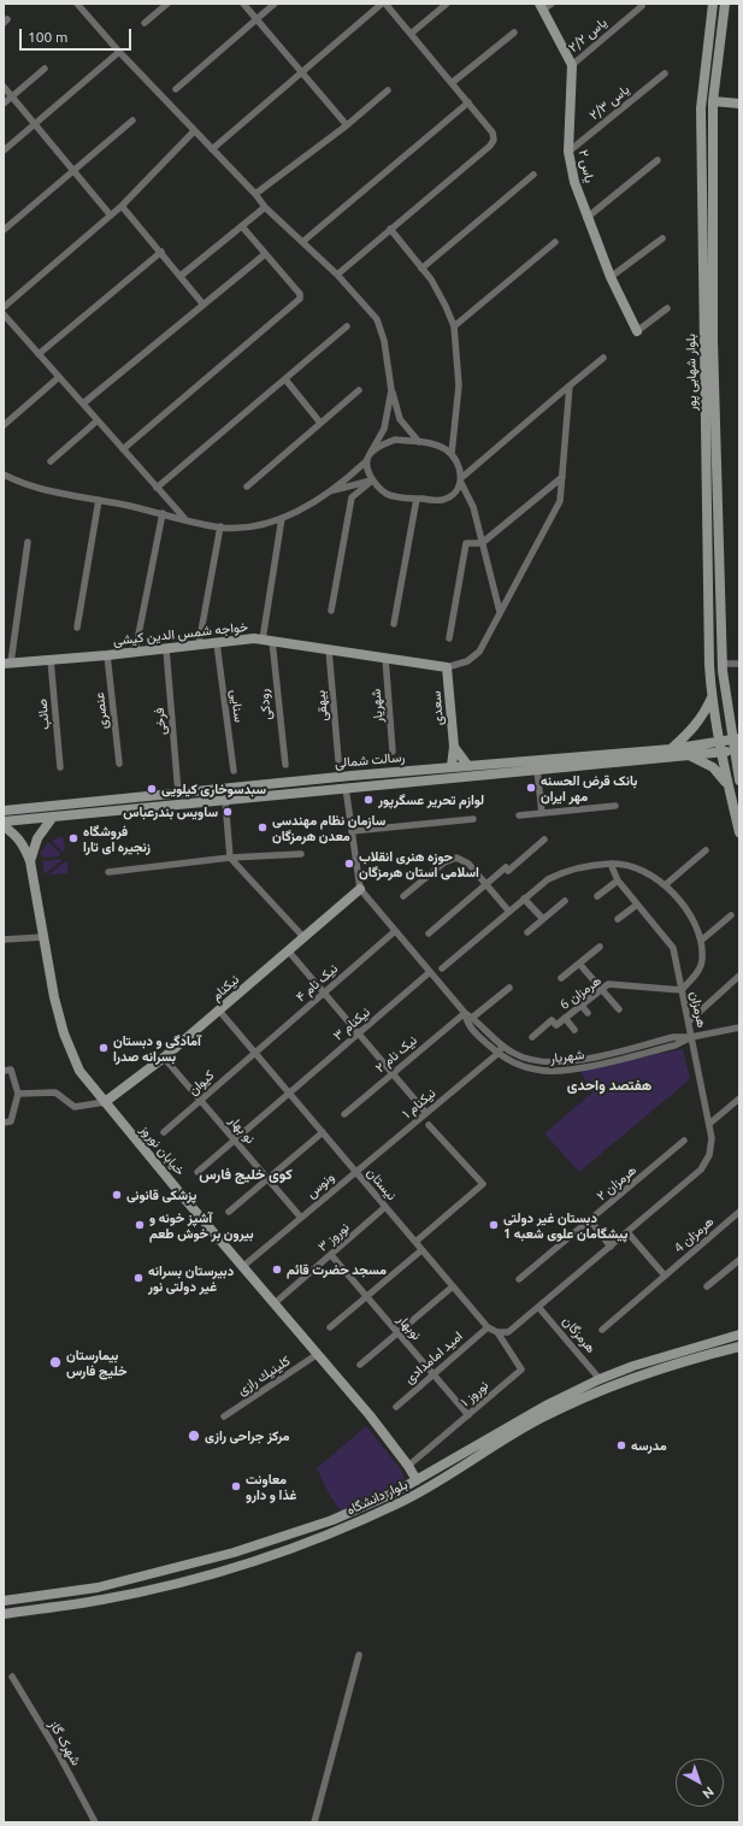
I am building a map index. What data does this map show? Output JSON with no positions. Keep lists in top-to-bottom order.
{
  "streets": {
    "main road": [
      "یاس ۲",
      "بلوار شهابی پور",
      "خواجه شمس الدين كيشی",
      "سعدی",
      "رسالت شمالی",
      "نیکنام",
      "خیابان نوروز",
      "بلوار دانشگاه"
    ],
    "street": [
      "یاس ۲/۲",
      "یاس ۲/۳",
      "رودکی",
      "سنایی",
      "بیهقی",
      "شهریار",
      "عنصری",
      "صائب",
      "فرخی",
      "نیک نام ۴",
      "هرمزان 6",
      "هرمزان",
      "نیکنام ۳",
      "نیک نام ۲",
      "کیوان",
      "نیکنام ۱",
      "نو بهار",
      "هرمزان ۲",
      "نیستان",
      "ونوس",
      "هرمزان 4",
      "نوروز ۳",
      "نوبهار",
      "هرمزگان",
      "امید امامدادی",
      "كلينيك رازی",
      "نوروز ۱",
      "شهرک گاز"
    ]
  },
  "crossings": [
    ["یاس ۲/۲", "یاس ۲"],
    ["یاس ۲/۳", "یاس ۲"],
    ["بلوار شهابی پور", "رسالت شمالی"],
    ["خواجه شمس الدين كيشی", "رودکی"],
    ["خواجه شمس الدين كيشی", "سنایی"],
    ["خواجه شمس الدين كيشی", "بیهقی"],
    ["خواجه شمس الدين كيشی", "شهریار"],
    ["خواجه شمس الدين كيشی", "سعدی"],
    ["خواجه شمس الدين كيشی", "عنصری"],
    ["خواجه شمس الدين كيشی", "صائب"],
    ["خواجه شمس الدين كيشی", "فرخی"],
    ["شهریار", "نیک نام ۴"],
    ["شهریار", "نیکنام"],
    ["شهریار", "هرمزان"],
    ["شهریار", "نیکنام ۳"],
    ["شهریار", "نیک نام ۲"],
    ["شهریار", "نیکنام ۱"],
    ["سعدی", "رسالت شمالی"],
    ["فرخی", "رسالت شمالی"],
    ["رسالت شمالی", "خیابان نوروز"],
    ["نیک نام ۴", "کیوان"],
    ["نیک نام ۴", "نیستان"],
    ["نیکنام", "نو بهار"],
    ["نیکنام", "خیابان نوروز"],
    ["نیکنام", "نیستان"],
    ["هرمزان 6", "هرمزان"],
    ["هرمزان", "هرمزگان"],
    ["نیکنام ۳", "نو بهار"],
    ["نیکنام ۳", "نیستان"],
    ["کیوان", "نو بهار"],
    ["کیوان", "نیستان"],
    ["نیکنام ۱", "نیستان"],
    ["نیکنام ۱", "ونوس"],
    ["نو بهار", "ونوس"],
    ["خیابان نوروز", "نوروز ۳"],
    ["خیابان نوروز", "كلينيك رازی"],
    ["خیابان نوروز", "نوروز ۱"],
    ["خیابان نوروز", "بلوار دانشگاه"],
    ["نیستان", "ونوس"],
    ["نیستان", "نوروز ۳"],
    ["نیستان", "امید امامدادی"],
    ["نیستان", "نوروز ۱"],
    ["نوروز ۳", "نوبهار"],
    ["نوبهار", "امید امامدادی"],
    ["نوبهار", "نوروز ۱"],
    ["هرمزگان", "بلوار دانشگاه"]
  ],
  "districts": ["هفتصد واحدی", "کوی خلیج فارس"],
  "places": [
    "بانک قرض الحسنه مهر ایران",
    "سبدسوخاری کیلویی",
    "لوازم تحریر عسگرپور",
    "ساویس بندرعباس",
    "سازمان نظام مهندسی معدن هرمزگان",
    "فروشگاه زنجیره ای تارا",
    "حوزه هنری انقلاب اسلامی استان هرمزگان",
    "آمادگی و دبستان بسرانه صدرا",
    "پزشکی قانونی",
    "آشپز خونه و بیرون بر خوش طعم",
    "دبستان غیر دولتی پیشگامان علوی شعبه 1",
    "مسجد حضرت قائم",
    "دبیرستان بسرانه غیر دولتی نور",
    "بیمارستان خلیج فارس",
    "مرکز جراحی رازی",
    "مدرسه",
    "معاونت غذا و دارو"
  ],
  "scale_bar": "100 m",
  "north": "bottom right"
}
